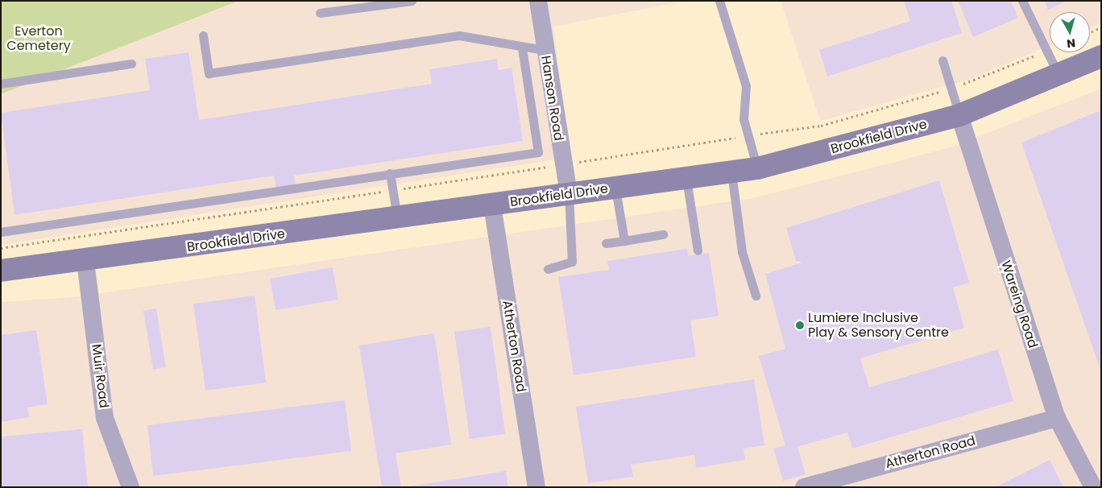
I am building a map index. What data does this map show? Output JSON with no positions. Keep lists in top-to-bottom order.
{
  "streets": {
    "street": [
      "Hanson Road",
      "Brookfield Drive",
      "Wareing Road",
      "Atherton Road",
      "Muir Road"
    ]
  },
  "crossings": [
    ["Hanson Road", "Brookfield Drive"],
    ["Brookfield Drive", "Wareing Road"],
    ["Brookfield Drive", "Atherton Road"],
    ["Brookfield Drive", "Muir Road"],
    ["Wareing Road", "Atherton Road"]
  ],
  "parks": ["Everton Cemetery"],
  "places": ["Lumiere Inclusive Play & Sensory Centre"],
  "north": "bottom"
}
